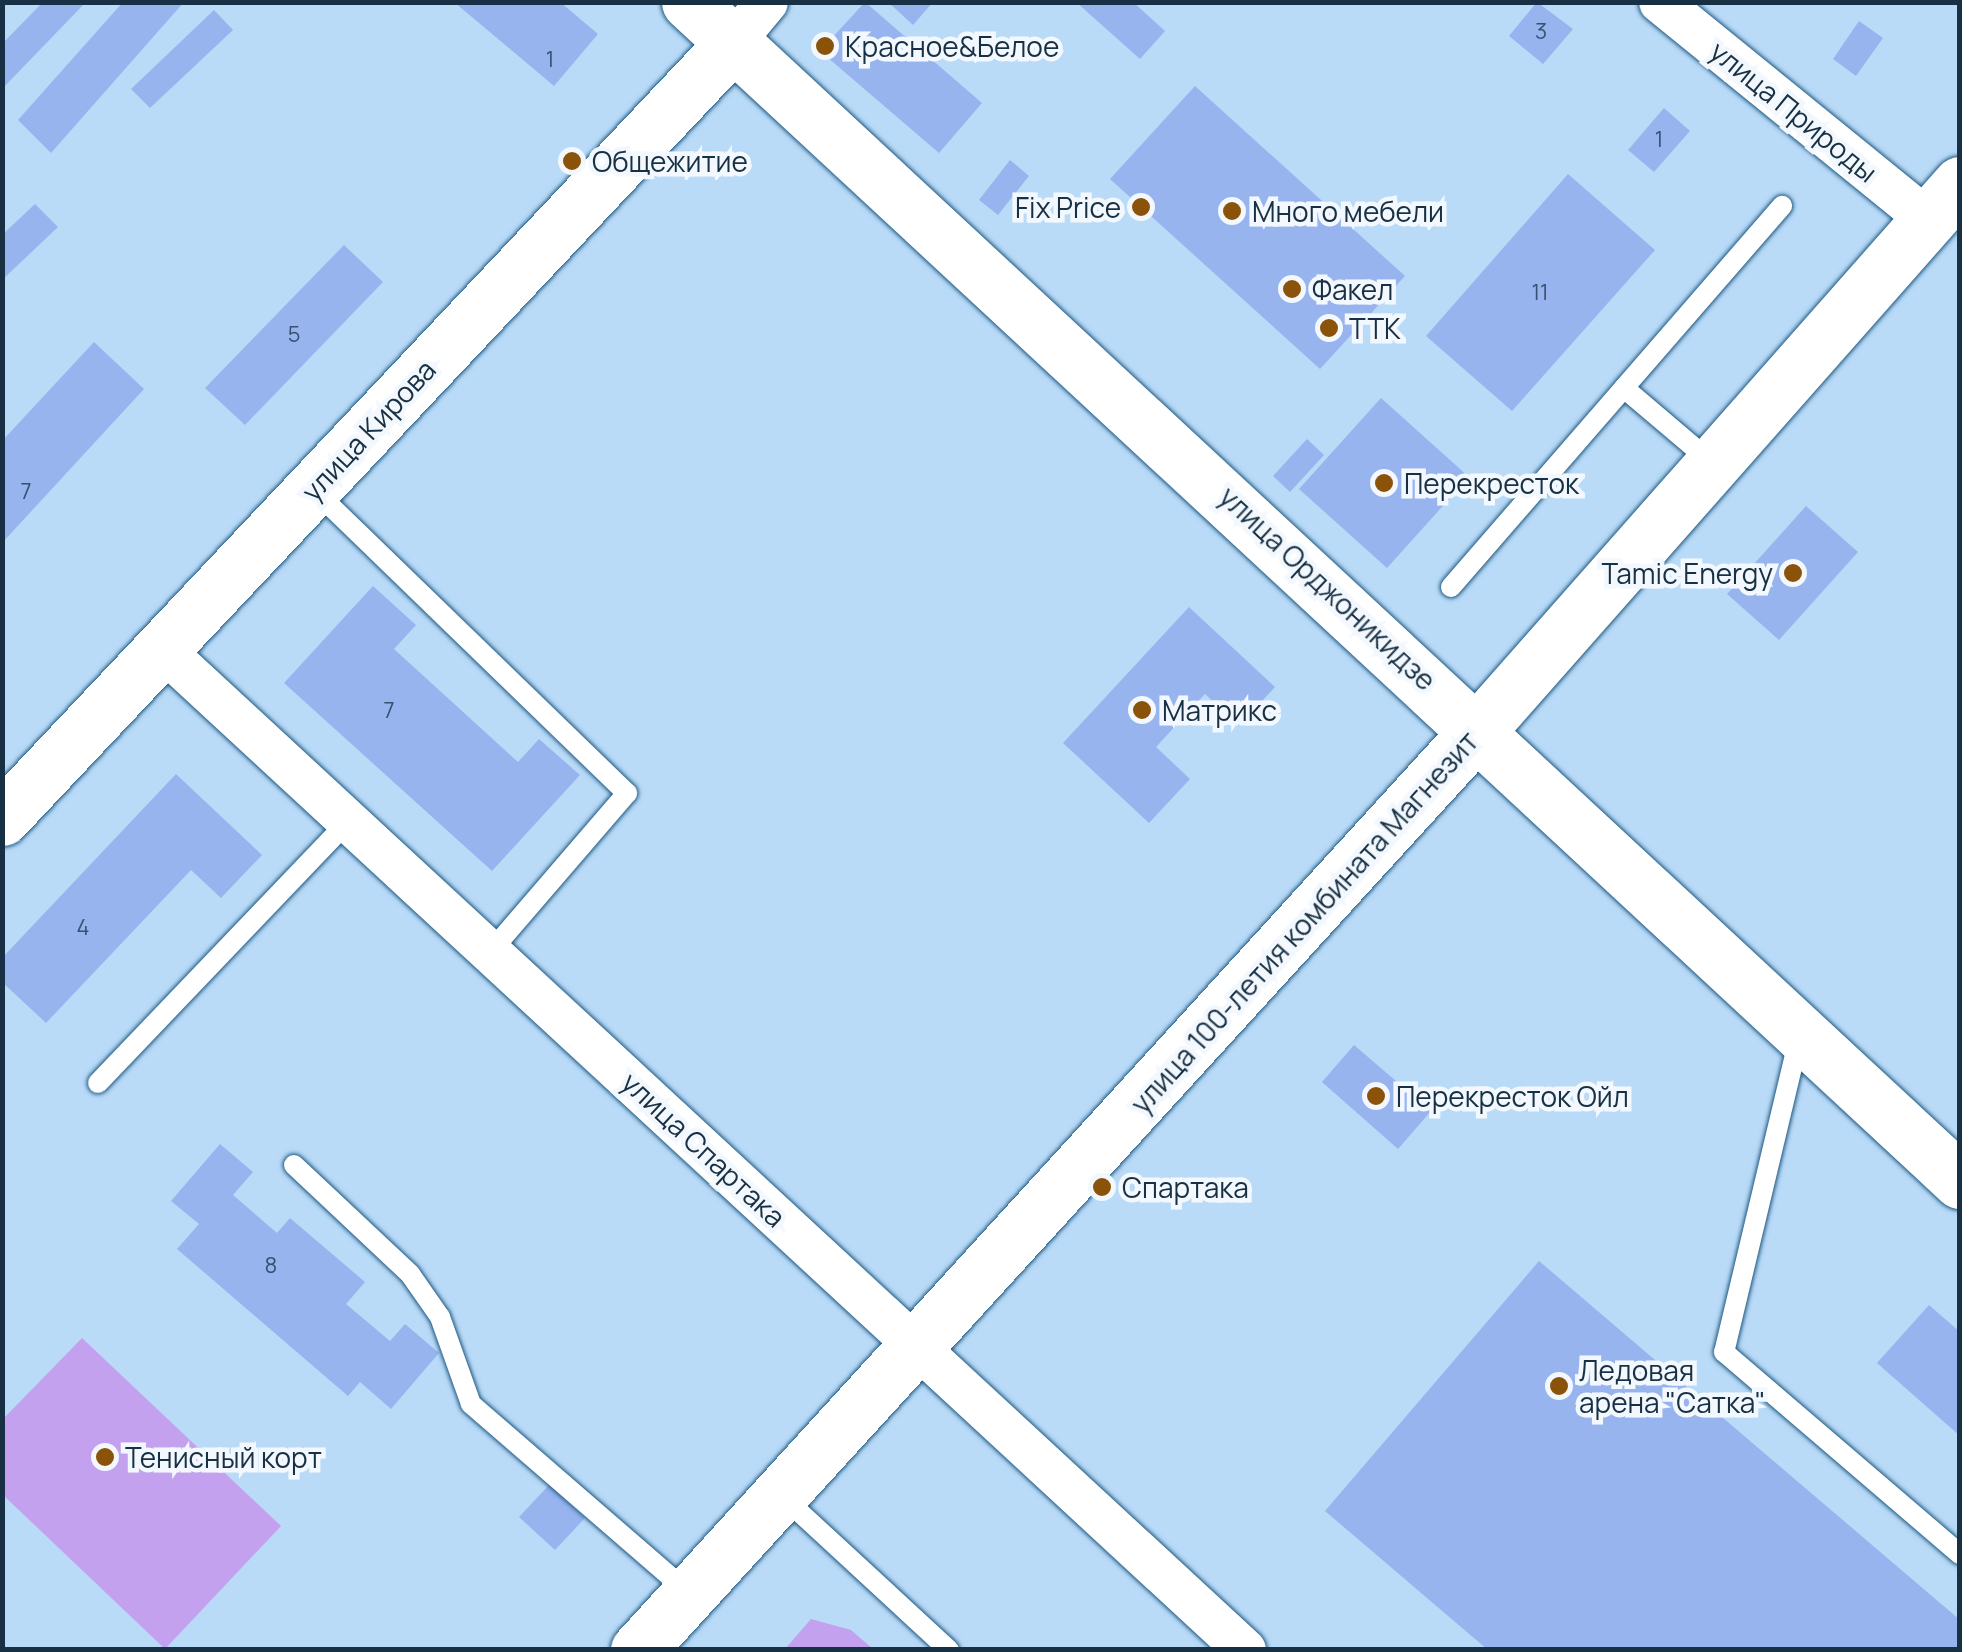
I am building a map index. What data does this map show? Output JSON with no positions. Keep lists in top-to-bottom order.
{
  "streets": {
    "main road": ["улица Кирова", "улица Орджоникидзе", "улица 100-летия комбината Магнезит"],
    "street": ["улица Природы", "улица Спартака"]
  },
  "crossings": [
    ["улица Природы", "улица 100-летия комбината Магнезит"],
    ["улица Кирова", "улица Орджоникидзе"],
    ["улица Кирова", "улица Спартака"],
    ["улица Орджоникидзе", "улица 100-летия комбината Магнезит"],
    ["улица 100-летия комбината Магнезит", "улица Спартака"]
  ],
  "places": [
    "Красное&Белое",
    "Общежитие",
    "Fix Price",
    "Много мебели",
    "Факел",
    "ТТК",
    "Перекресток",
    "Tamic Energy",
    "Матрикс",
    "Перекресток Ойл",
    "Спартака",
    "Ледовая арена \"Сатка\"",
    "Тенисный корт"
  ],
  "house_numbers": [
    "3",
    "1",
    "1",
    "11",
    "5",
    "7",
    "7",
    "4",
    "8"
  ]
}
